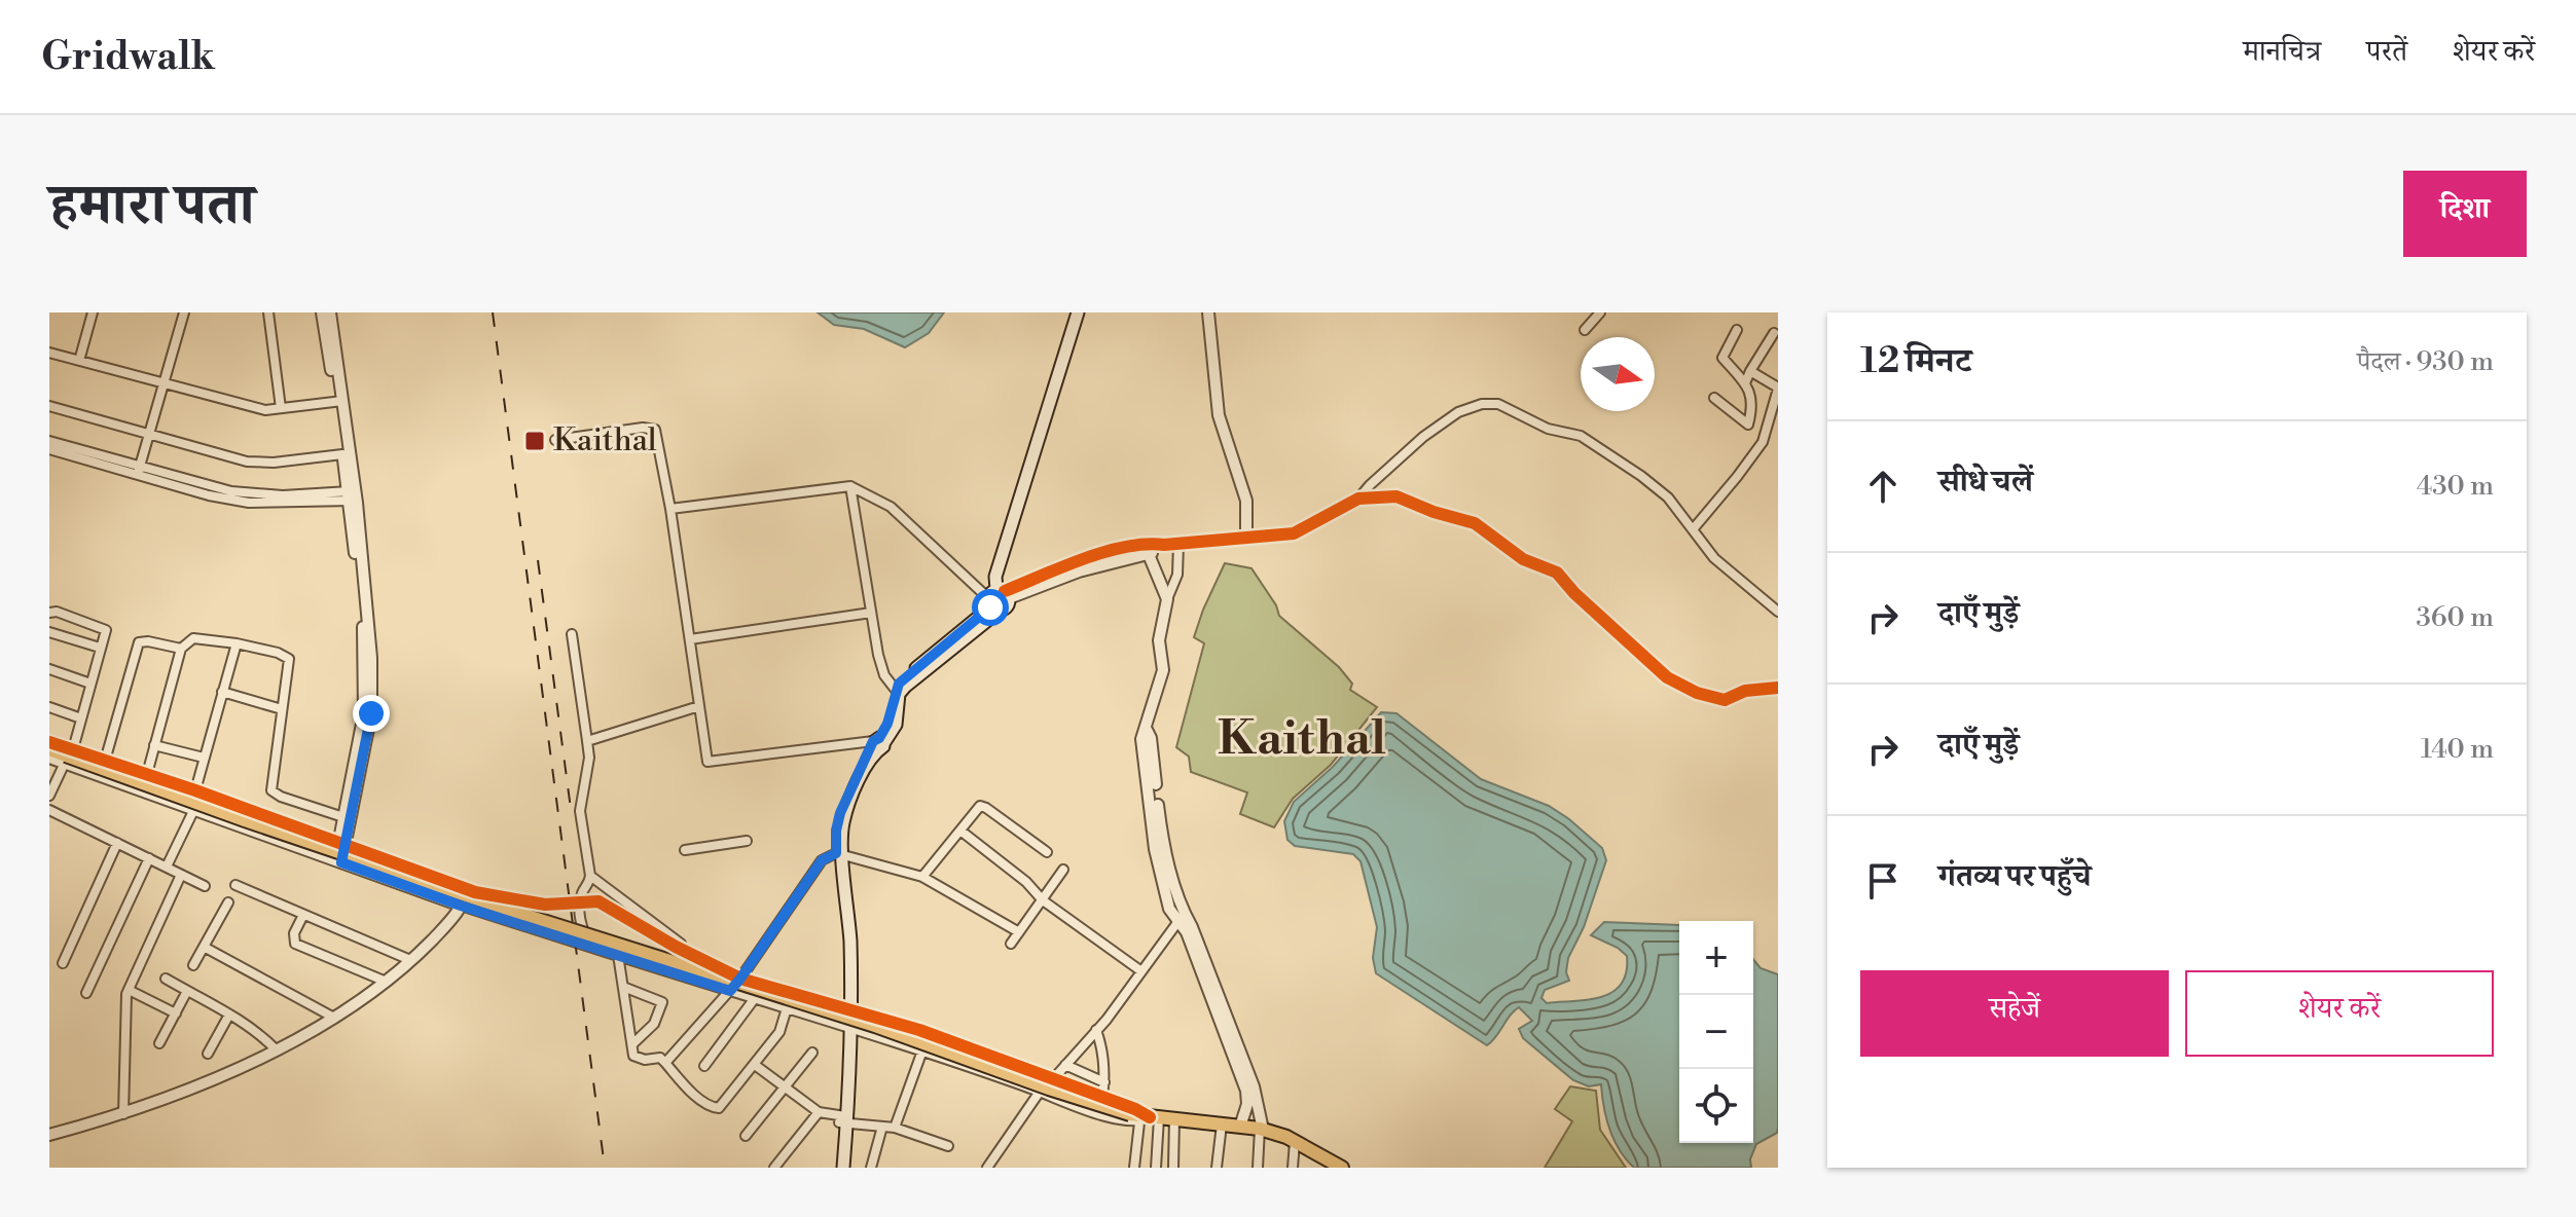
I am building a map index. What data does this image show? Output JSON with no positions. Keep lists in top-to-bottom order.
{
  "districts": ["Kaithal"],
  "places": {
    "transit": ["Kaithal"]
  },
  "north": "right",
  "page": {
    "header": "Gridwalk",
    "nav": ["मानचित्र", "परतें", "शेयर करें"],
    "title": "हमारा पता",
    "buttons": [
      "दिशा",
      ["सहेजें", "शेयर करें"]
    ],
    "heading": ["12 मिनट", "पैदल · 930 m"],
    "list": [
      ["सीधे चलें", "430 m"],
      ["दाएँ मुड़ें", "360 m"],
      ["दाएँ मुड़ें", "140 m"],
      "गंतव्य पर पहुँचे"
    ],
    "map_buttons": ["+", "−"]
  }
}
